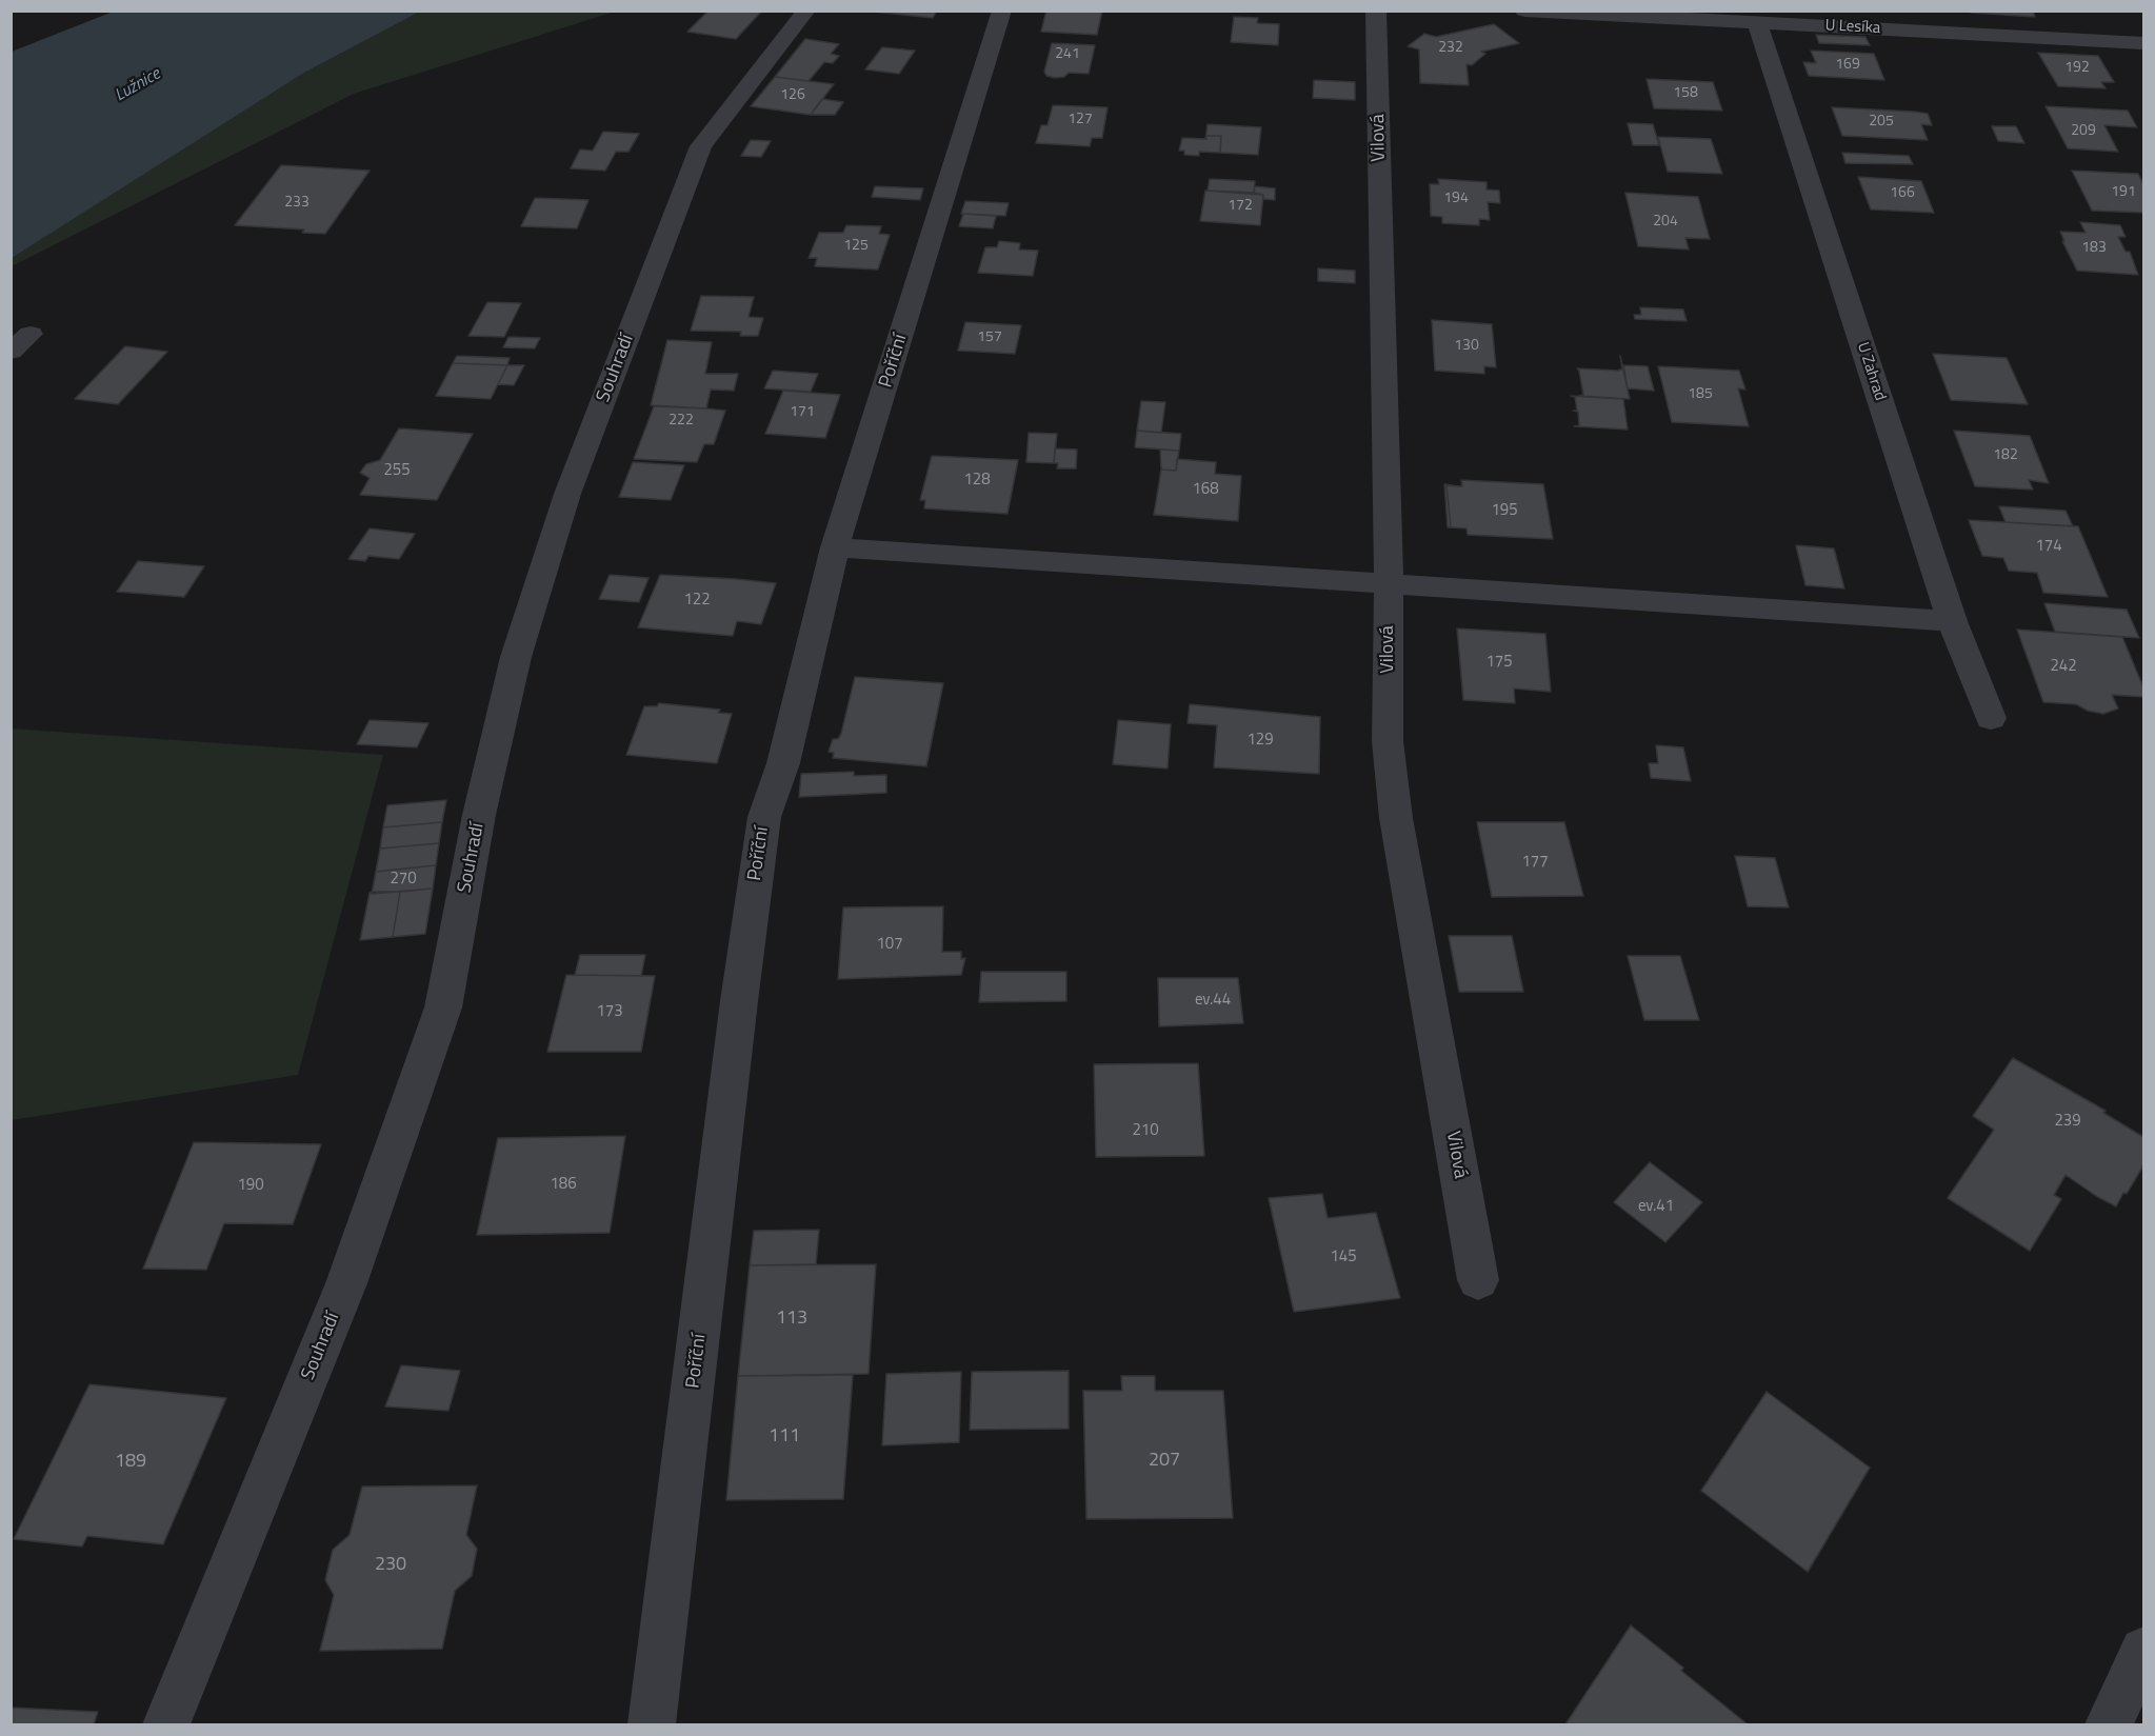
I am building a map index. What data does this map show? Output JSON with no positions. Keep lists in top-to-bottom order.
{
  "streets": {
    "street": [
      "U Lesíka",
      "Vilová",
      "Poříční",
      "Souhradí",
      "U Zahrad"
    ]
  },
  "crossings": [
    ["U Lesíka", "U Zahrad"]
  ],
  "water": ["Lužnice"],
  "house_numbers": [
    "232",
    "241",
    "169",
    "192",
    "158",
    "126",
    "127",
    "205",
    "209",
    "191",
    "166",
    "194",
    "233",
    "172",
    "204",
    "125",
    "183",
    "157",
    "130",
    "185",
    "171",
    "222",
    "182",
    "255",
    "128",
    "168",
    "195",
    "174",
    "122",
    "175",
    "242",
    "129",
    "177",
    "270",
    "107",
    "ev.44",
    "173",
    "239",
    "210",
    "186",
    "190",
    "ev.41",
    "145",
    "113",
    "111",
    "207",
    "189",
    "230"
  ]
}
